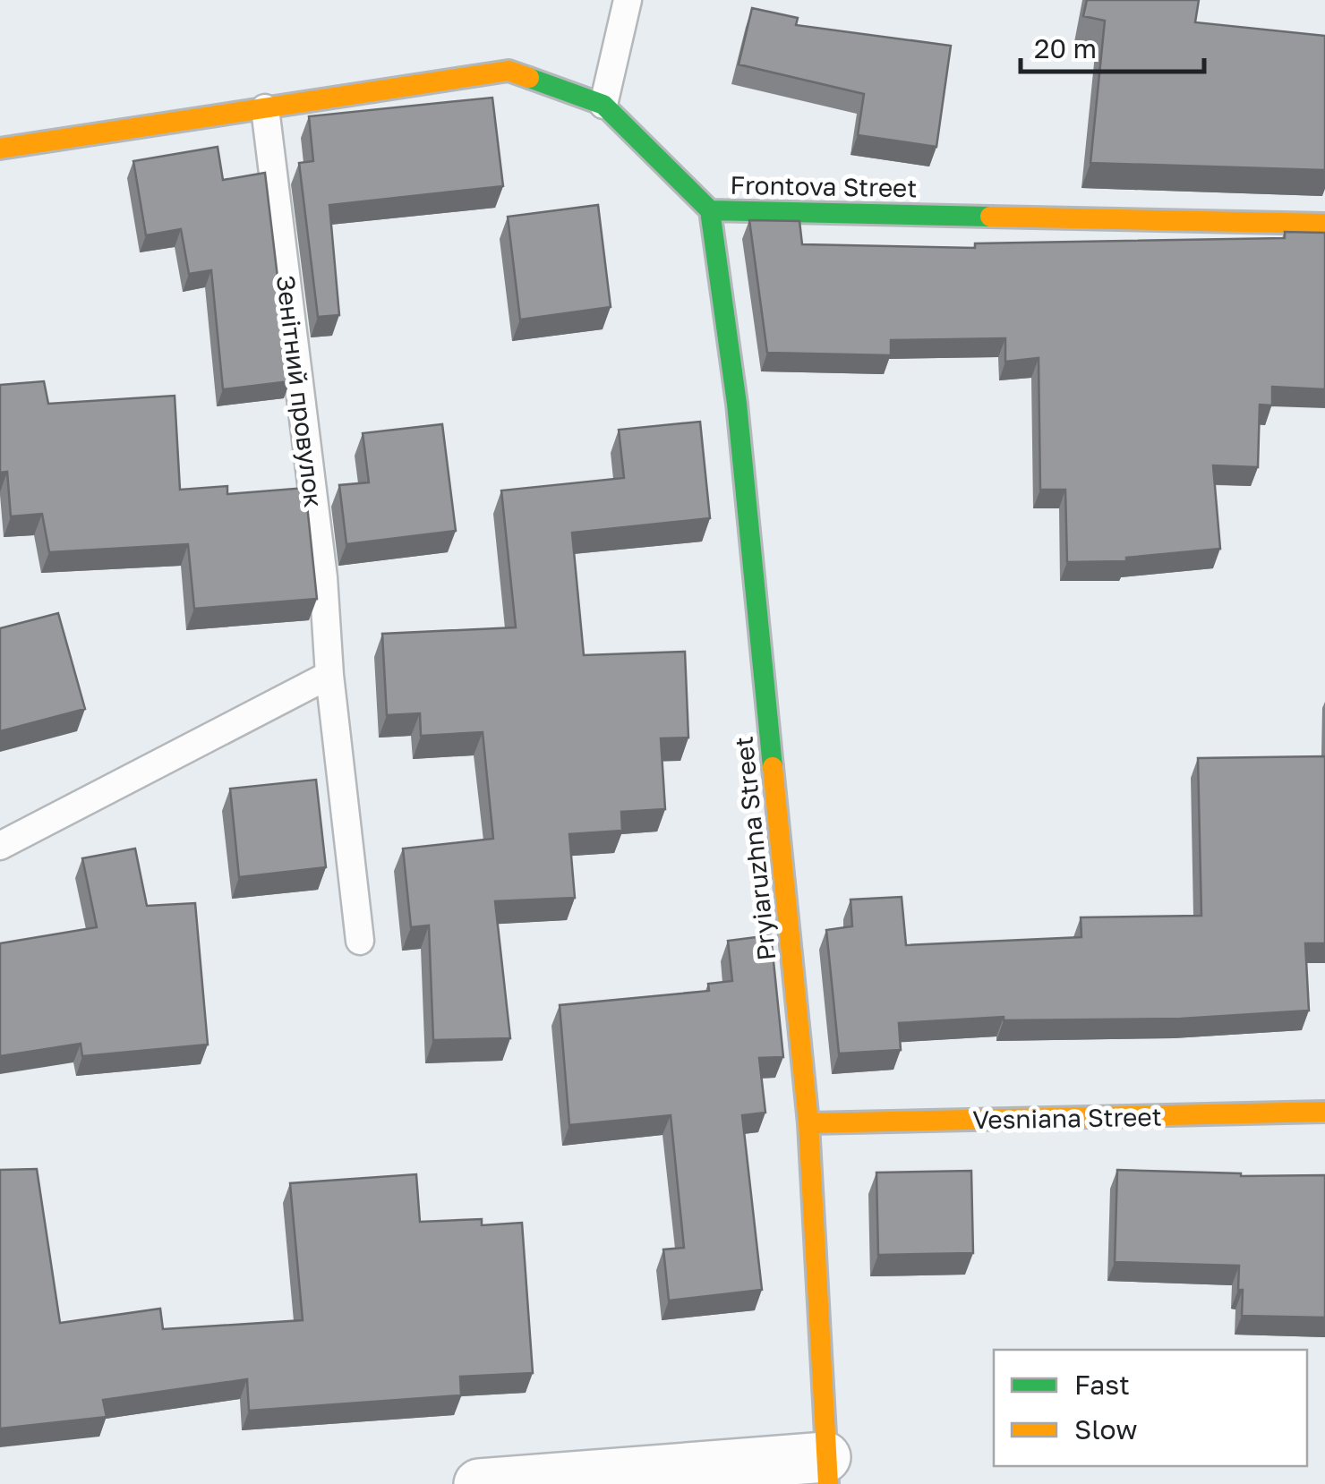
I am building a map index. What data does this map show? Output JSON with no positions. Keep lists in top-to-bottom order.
{
  "streets": {
    "street": ["Frontova Street", "Pryiaruzhna Street", "Vesniana Street"],
    "lane": ["Зенітний провулок"]
  },
  "crossings": [
    ["Frontova Street", "Зенітний провулок"],
    ["Frontova Street", "Pryiaruzhna Street"],
    ["Pryiaruzhna Street", "Vesniana Street"]
  ],
  "legend": ["Fast", "Slow"],
  "scale_bar": "20 m"
}
